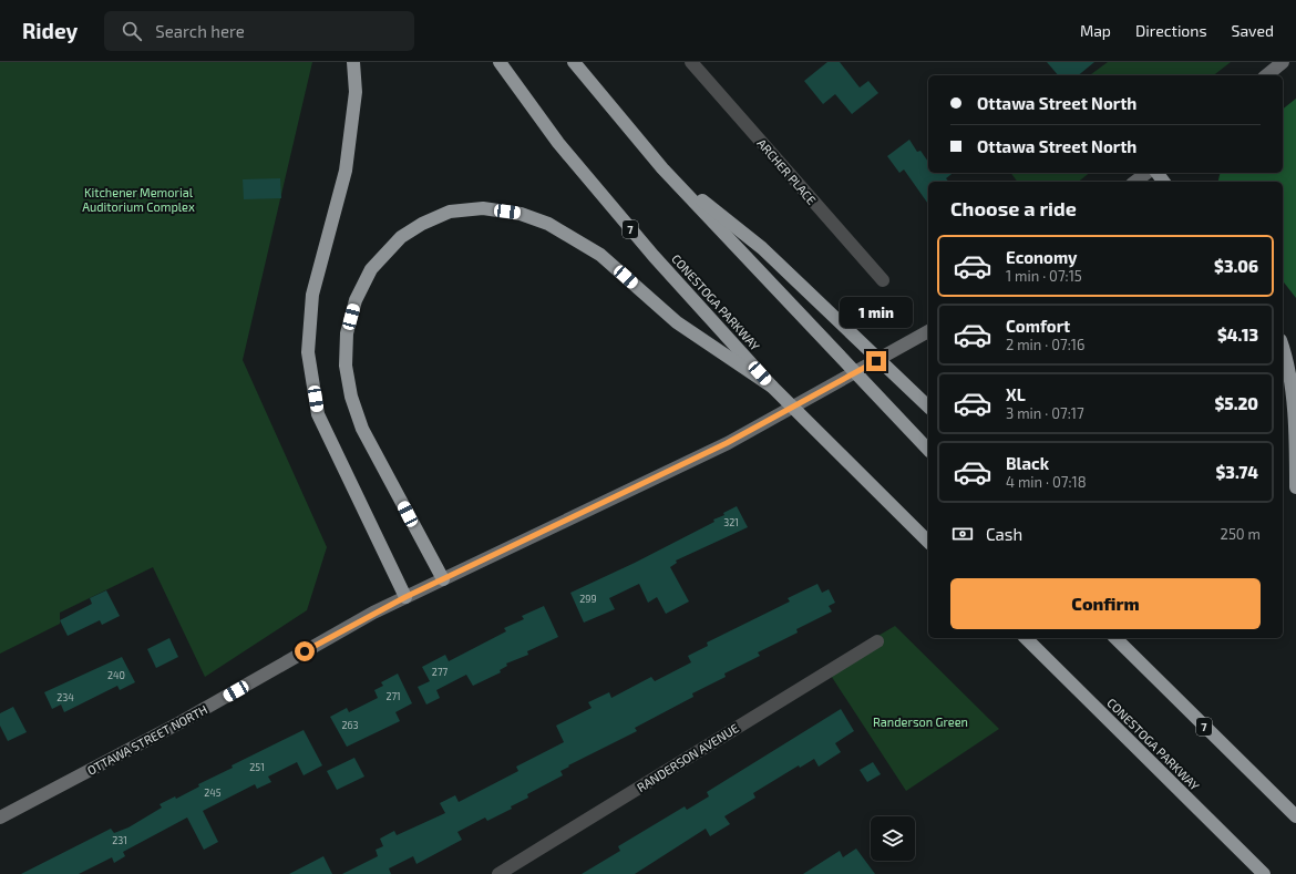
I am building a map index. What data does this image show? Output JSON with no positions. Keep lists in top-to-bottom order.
{
  "streets": {
    "highway": ["7", "CONESTOGA PARKWAY"],
    "main road": ["OTTAWA STREET NORTH"],
    "street": ["ARCHER PLACE", "RANDERSON AVENUE"]
  },
  "parks": ["Kitchener Memorial Auditorium Complex", "Randerson Green"],
  "house_numbers": [
    "321",
    "299",
    "277",
    "240",
    "271",
    "234",
    "263",
    "251",
    "245",
    "231"
  ],
  "page": {
    "header": "Ridey",
    "search": "Search here",
    "nav": ["Map", "Directions", "Saved"],
    "banner": ["Ottawa Street North", "Ottawa Street North"],
    "heading": "Choose a ride",
    "list": [
      {
        "name": "Economy",
        "note": "1 min · 07:15",
        "value": "$3.06"
      },
      {
        "name": "Comfort",
        "note": "2 min · 07:16",
        "value": "$4.13"
      },
      {
        "name": "XL",
        "note": "3 min · 07:17",
        "value": "$5.20"
      },
      {
        "name": "Black",
        "note": "4 min · 07:18",
        "value": "$3.74"
      }
    ],
    "bubble": "1 min",
    "pay": ["Cash", "250 m"],
    "buttons": "Confirm"
  }
}
